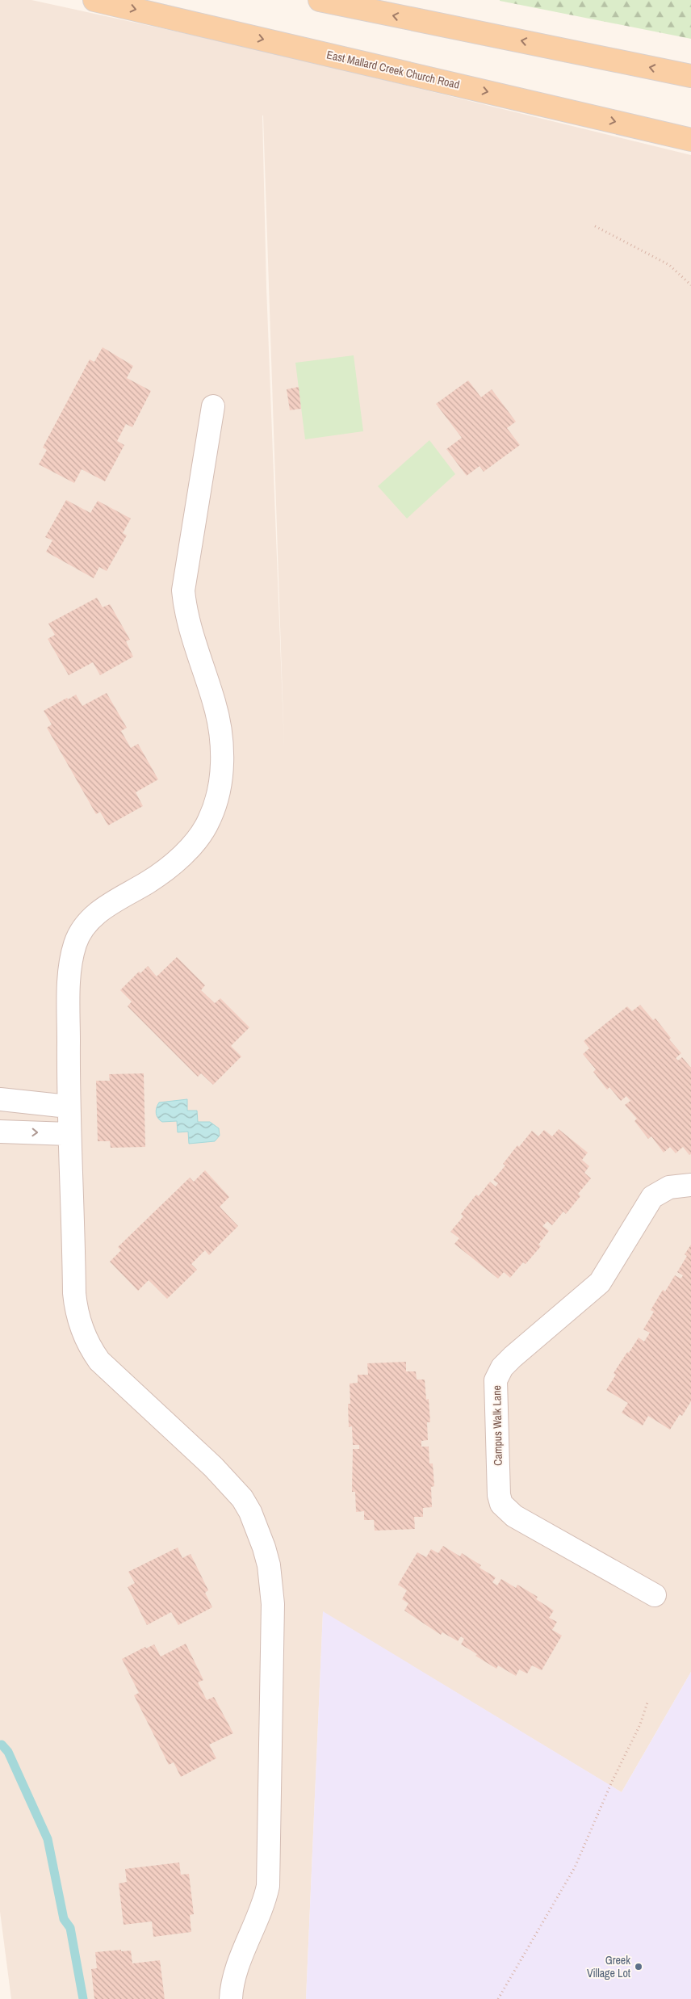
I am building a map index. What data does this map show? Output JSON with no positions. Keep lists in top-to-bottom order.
{
  "streets": {
    "main road": ["East Mallard Creek Church Road"],
    "street": ["Campus Walk Lane"]
  },
  "places": ["Greek Village Lot"]
}
